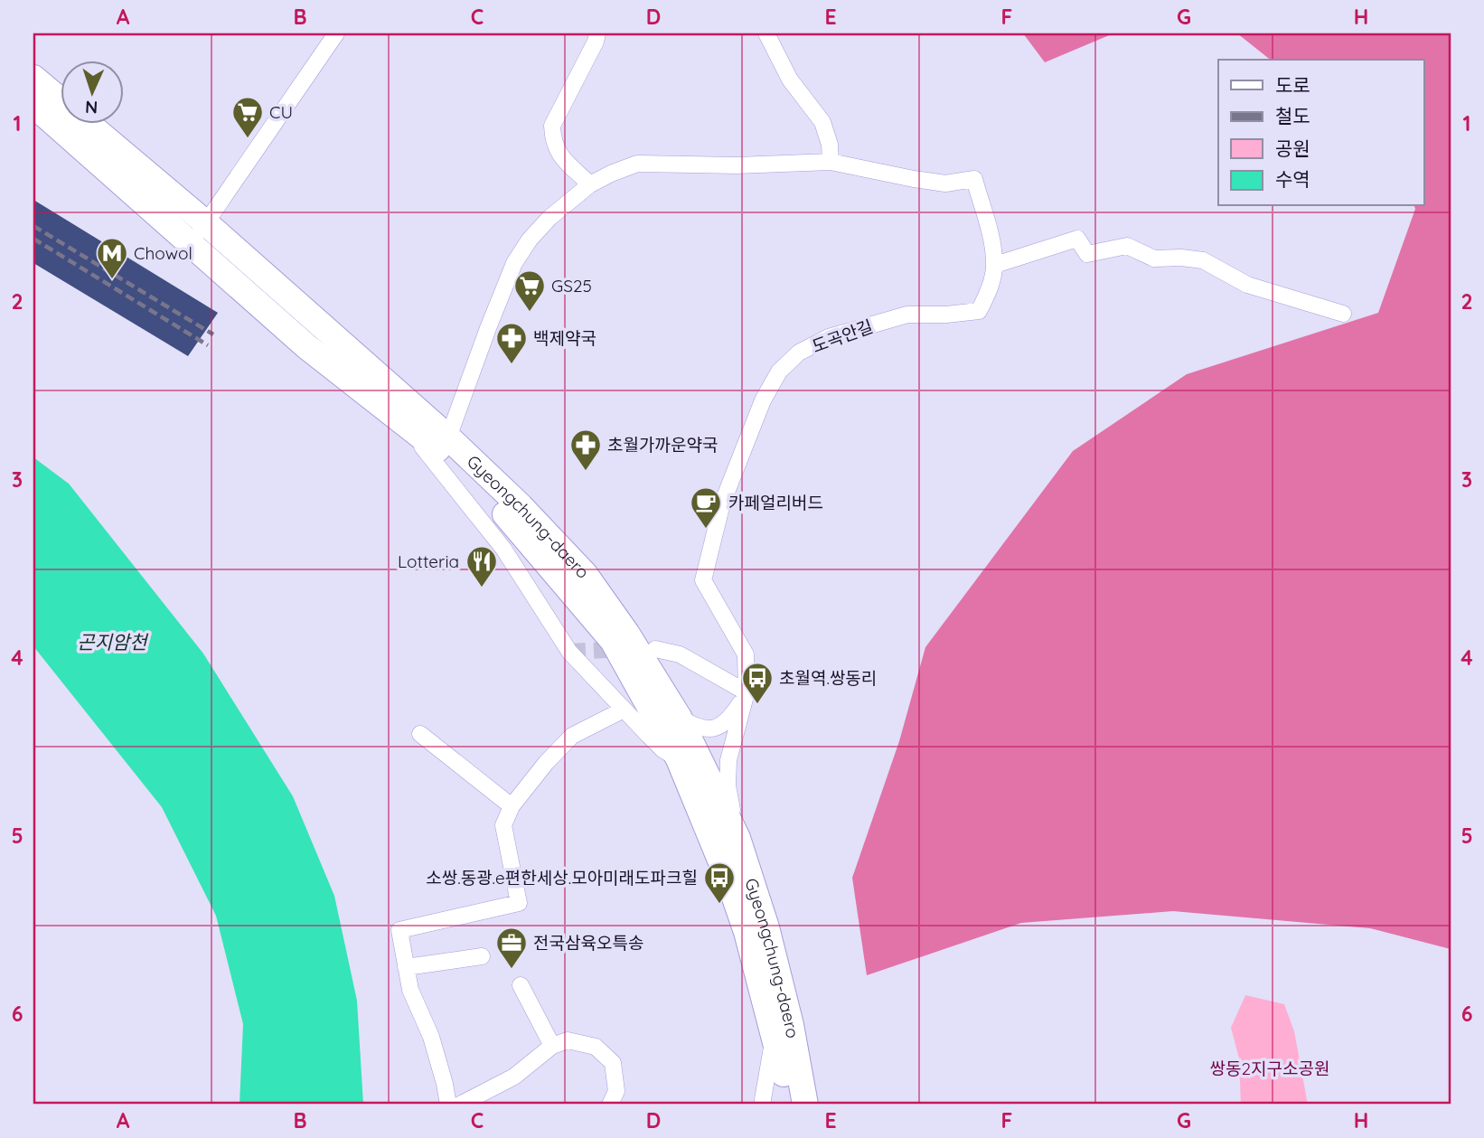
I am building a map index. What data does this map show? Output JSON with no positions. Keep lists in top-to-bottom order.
{
  "streets": {
    "main road": ["Gyeongchung-daero"],
    "street": ["도곡안길"]
  },
  "crossings": [
    ["도곡안길", "Gyeongchung-daero"]
  ],
  "water": ["곤지암천"],
  "parks": ["쌍동2지구소공원"],
  "places": {
    "supermarket": ["CU", "GS25"],
    "metro station": ["Chowol"],
    "pharmacy": ["백제약국", "초월가까운약국"],
    "cafe": ["카페얼리버드"],
    "restaurant": ["Lotteria"],
    "bus stop": ["초월역.쌍동리", "소쌍.동광.e편한세상.모아미래도파크힐"],
    "office": ["전국삼육오특송"]
  },
  "legend": [
    "도로",
    "철도",
    "공원",
    "수역"
  ],
  "north": "bottom",
  "grid": {
    "columns": [
      "A",
      "B",
      "C",
      "D",
      "E",
      "F",
      "G",
      "H"
    ],
    "rows": [
      "1",
      "2",
      "3",
      "4",
      "5",
      "6"
    ]
  }
}
